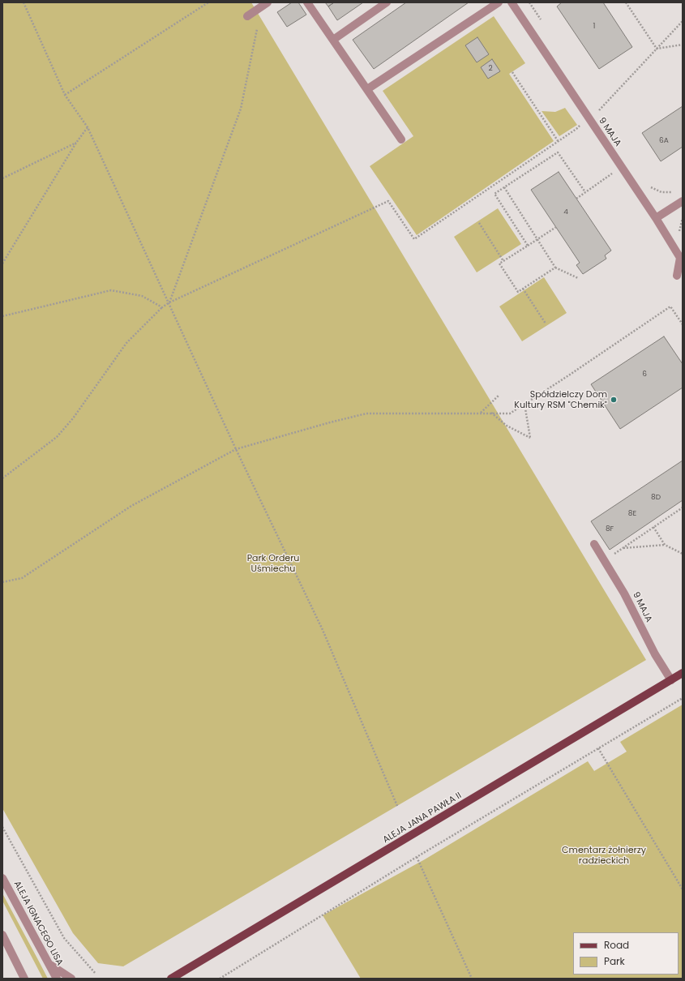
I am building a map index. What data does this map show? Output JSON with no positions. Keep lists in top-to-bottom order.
{
  "streets": {
    "main road": ["ALEJA JANA PAWŁA II"],
    "street": ["9 MAJA", "ALEJA IGNACEGO LISA"]
  },
  "crossings": [
    ["9 MAJA", "ALEJA JANA PAWŁA II"]
  ],
  "parks": ["Park Orderu Uśmiechu", "Cmentarz żołnierzy radzieckich"],
  "places": ["Spółdzielczy Dom Kultury RSM \"Chemik\""],
  "house_numbers": [
    "1",
    "2",
    "6A",
    "4",
    "6",
    "8D",
    "8E",
    "8F"
  ],
  "legend": ["Road", "Park"]
}
